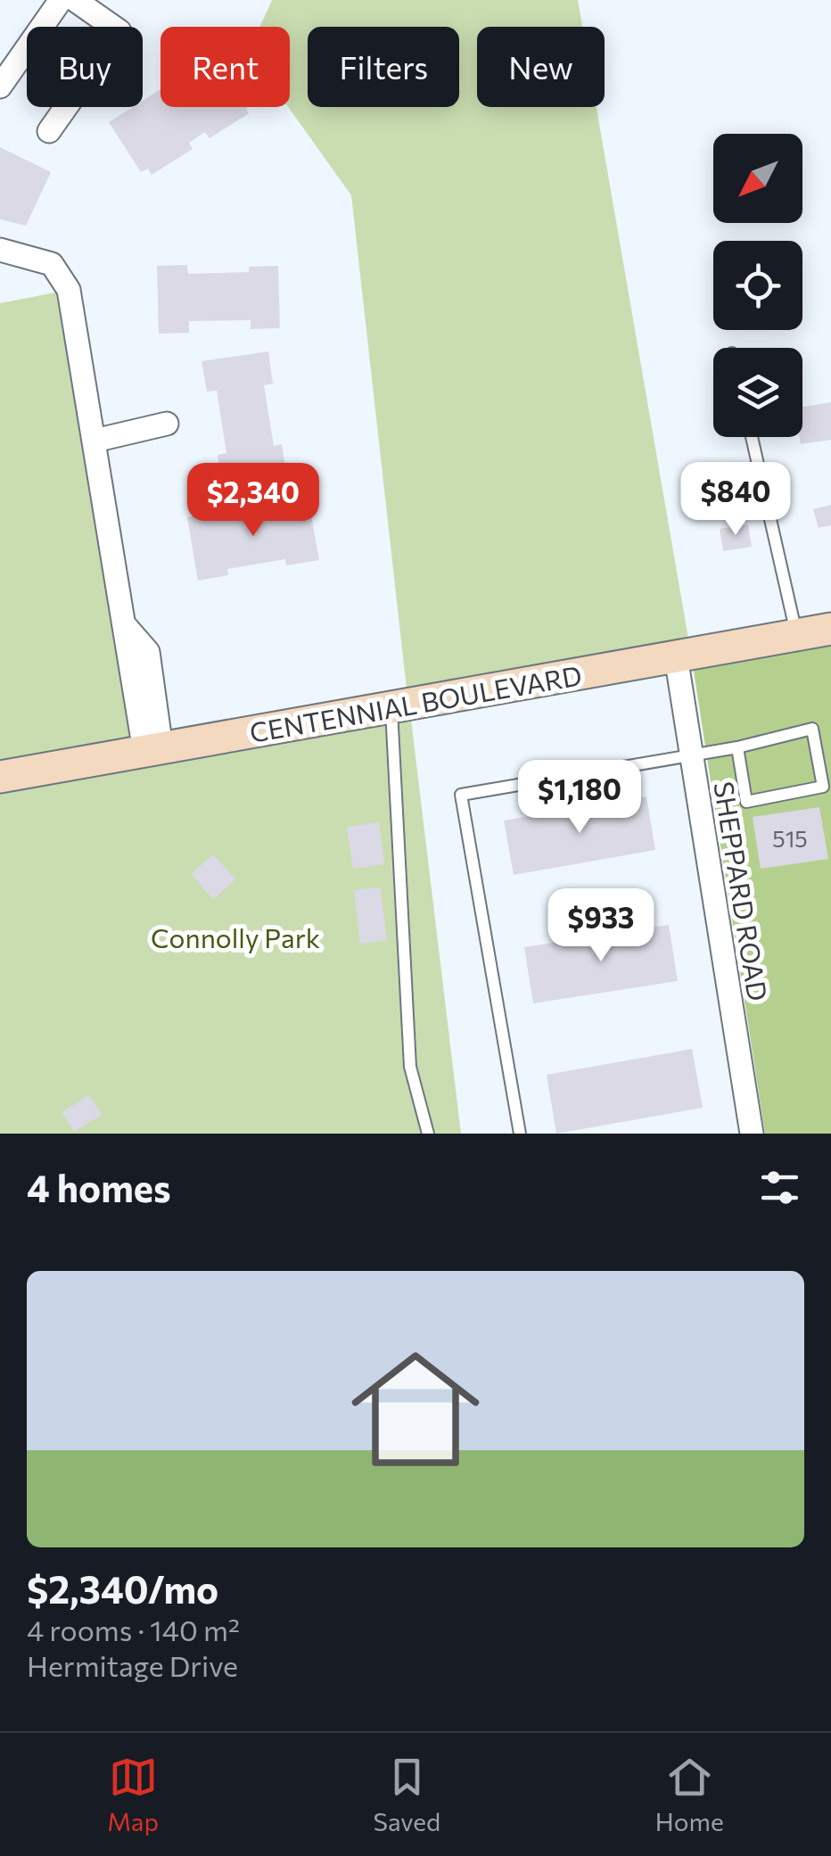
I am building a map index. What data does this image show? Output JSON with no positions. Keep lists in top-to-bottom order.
{
  "streets": {
    "main road": ["CENTENNIAL BOULEVARD"],
    "street": ["SHEPPARD ROAD"]
  },
  "crossings": [
    ["CENTENNIAL BOULEVARD", "SHEPPARD ROAD"]
  ],
  "parks": ["Connolly Park"],
  "house_numbers": ["515"],
  "north": "bottom left",
  "page": {
    "chip": [
      "Buy",
      "Rent",
      "Filters",
      "New"
    ],
    "price": [
      "$840",
      "$2,340",
      "$1,180",
      "$933"
    ],
    "heading": "4 homes",
    "list": [
      {
        "name": "$2,340/mo",
        "note": "4 rooms · 140 m² · Hermitage Drive"
      }
    ],
    "tabs": ["Map", "Saved", "Home"]
  }
}
